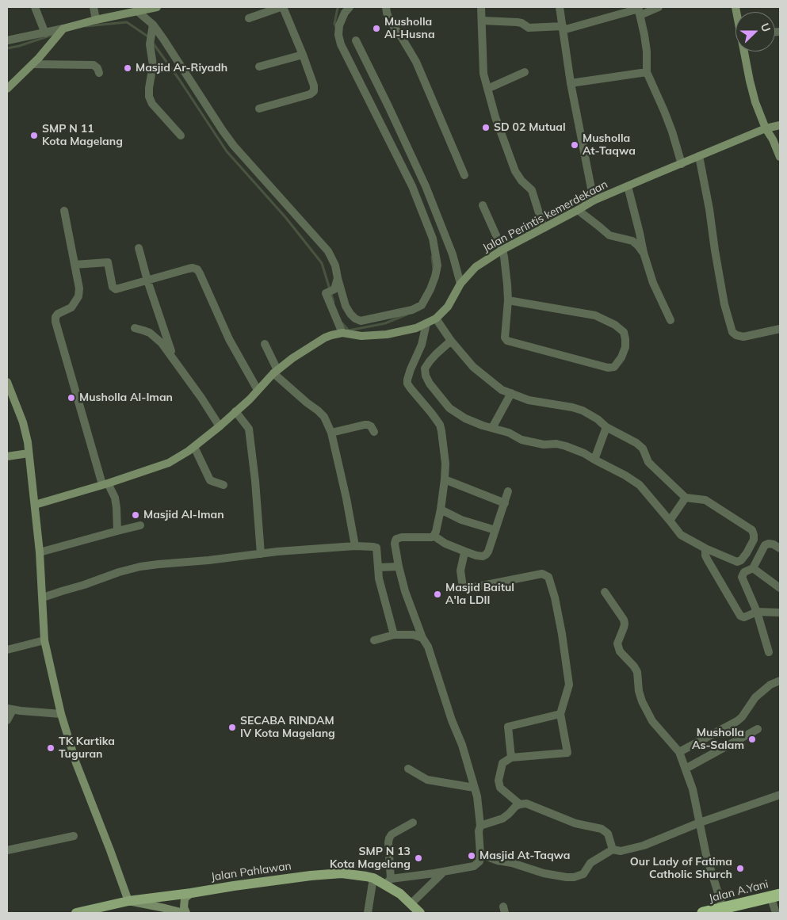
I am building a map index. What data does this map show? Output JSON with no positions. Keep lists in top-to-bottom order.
{
  "streets": {
    "highway": ["Jalan A.Yani"],
    "main road": ["Jalan Pahlawan"],
    "street": ["Jalan Perintis kemerdekaan"]
  },
  "places": [
    "Musholla Al-Husna",
    "Masjid Ar-Riyadh",
    "SD 02 Mutual",
    "SMP N 11 Kota Magelang",
    "Musholla At-Taqwa",
    "Musholla Al-Iman",
    "Masjid Al-Iman",
    "Masjid Baitul A'la LDII",
    "SECABA RINDAM IV Kota Magelang",
    "Musholla As-Salam",
    "TK Kartika Tuguran",
    "Masjid At-Taqwa",
    "SMP N 13 Kota Magelang",
    "Our Lady of Fatima Catholic Shurch"
  ],
  "north": "right"
}
